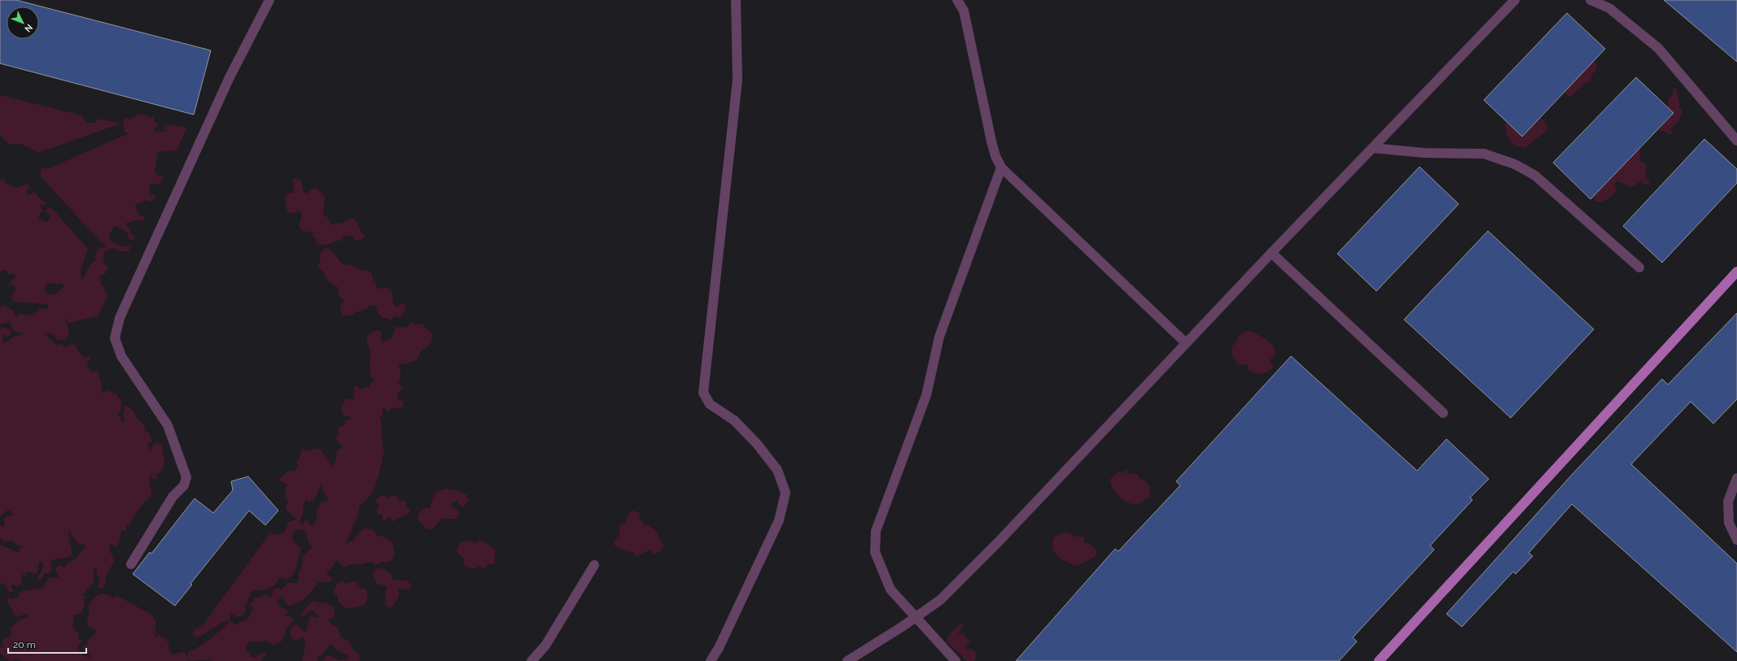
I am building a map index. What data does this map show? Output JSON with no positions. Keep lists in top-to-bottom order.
{
  "scale_bar": "20 m",
  "north": "bottom right"
}
